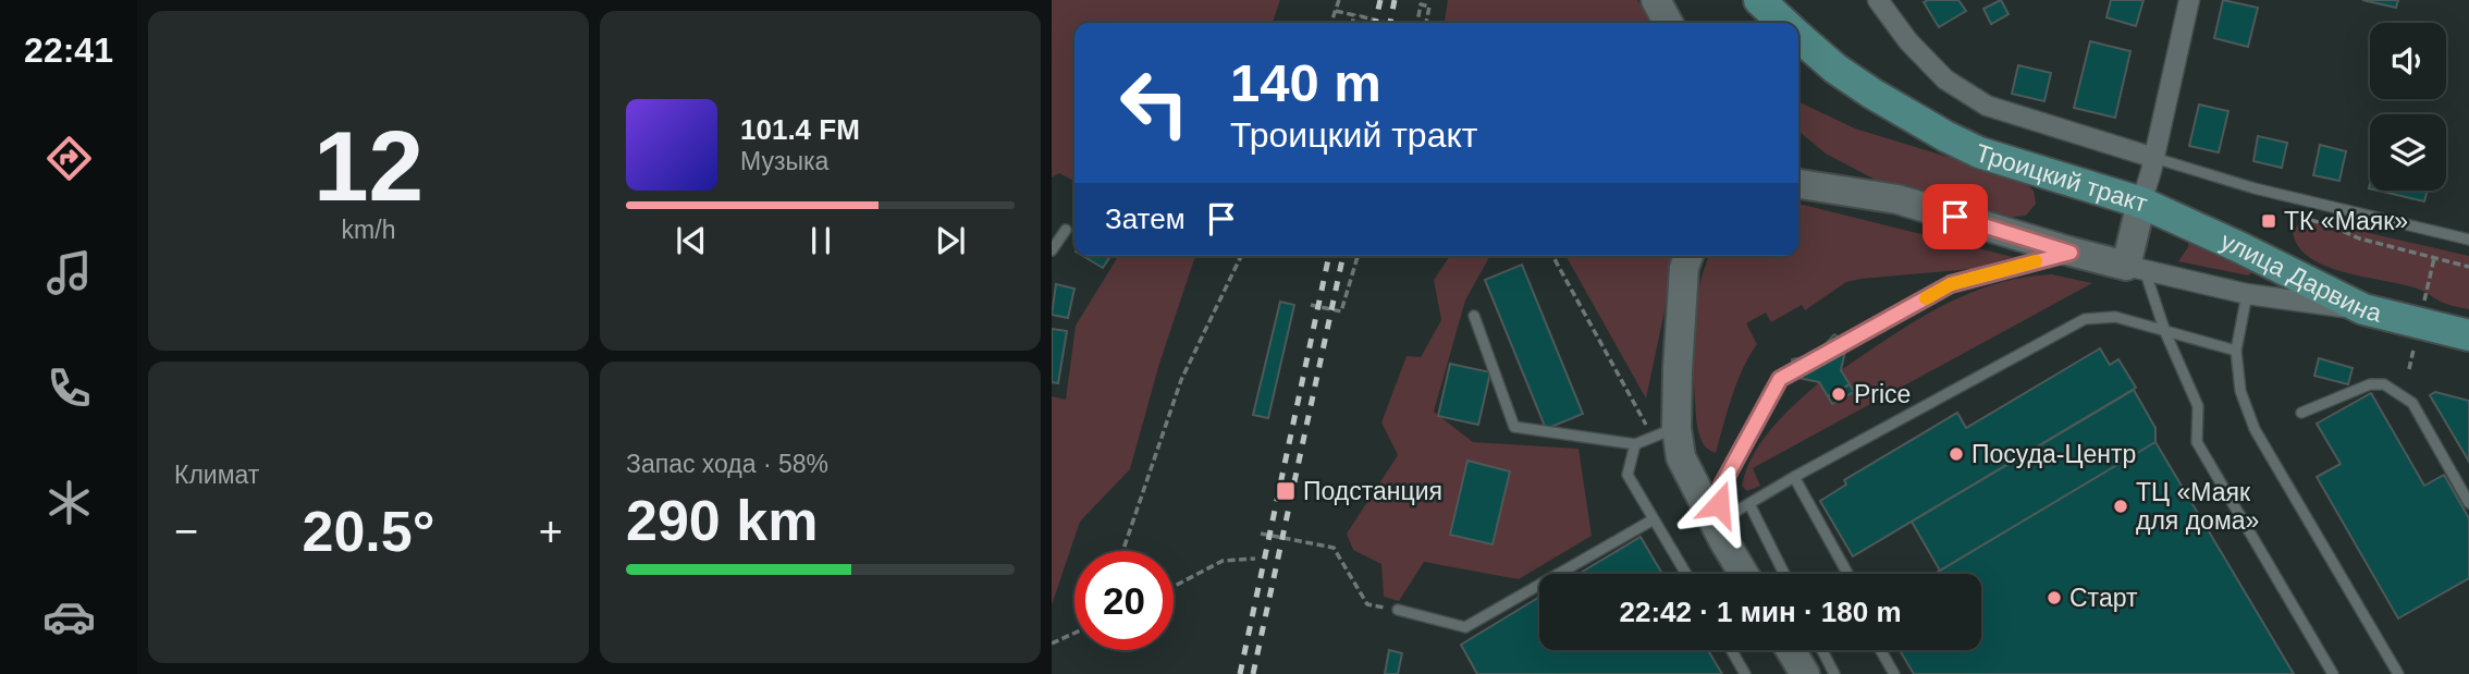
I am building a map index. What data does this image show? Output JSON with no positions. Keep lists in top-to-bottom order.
{
  "streets": {
    "main road": ["Троицкий тракт", "улица Дарвина"]
  },
  "crossings": [
    ["Троицкий тракт", "улица Дарвина"]
  ],
  "places": {
    "transit": ["ТК «Маяк»", "Подстанция"],
    "other": [
      "Price",
      "Посуда-Центр",
      "ТЦ «Маяк для дома»",
      "Старт"
    ]
  },
  "page": {
    "tabs": "22:41",
    "tile": [
      ["12", "km/h"],
      "Климат",
      ["Запас хода · 58%", "290 km"]
    ],
    "turn": ["140 m", "Троицкий тракт"],
    "song": ["101.4 FM", "Музыка"],
    "then": "Затем",
    "heat": ["−", "20.5°", "+"],
    "limit": "20",
    "trip": "22:42 · 1 мин · 180 m"
  }
}
